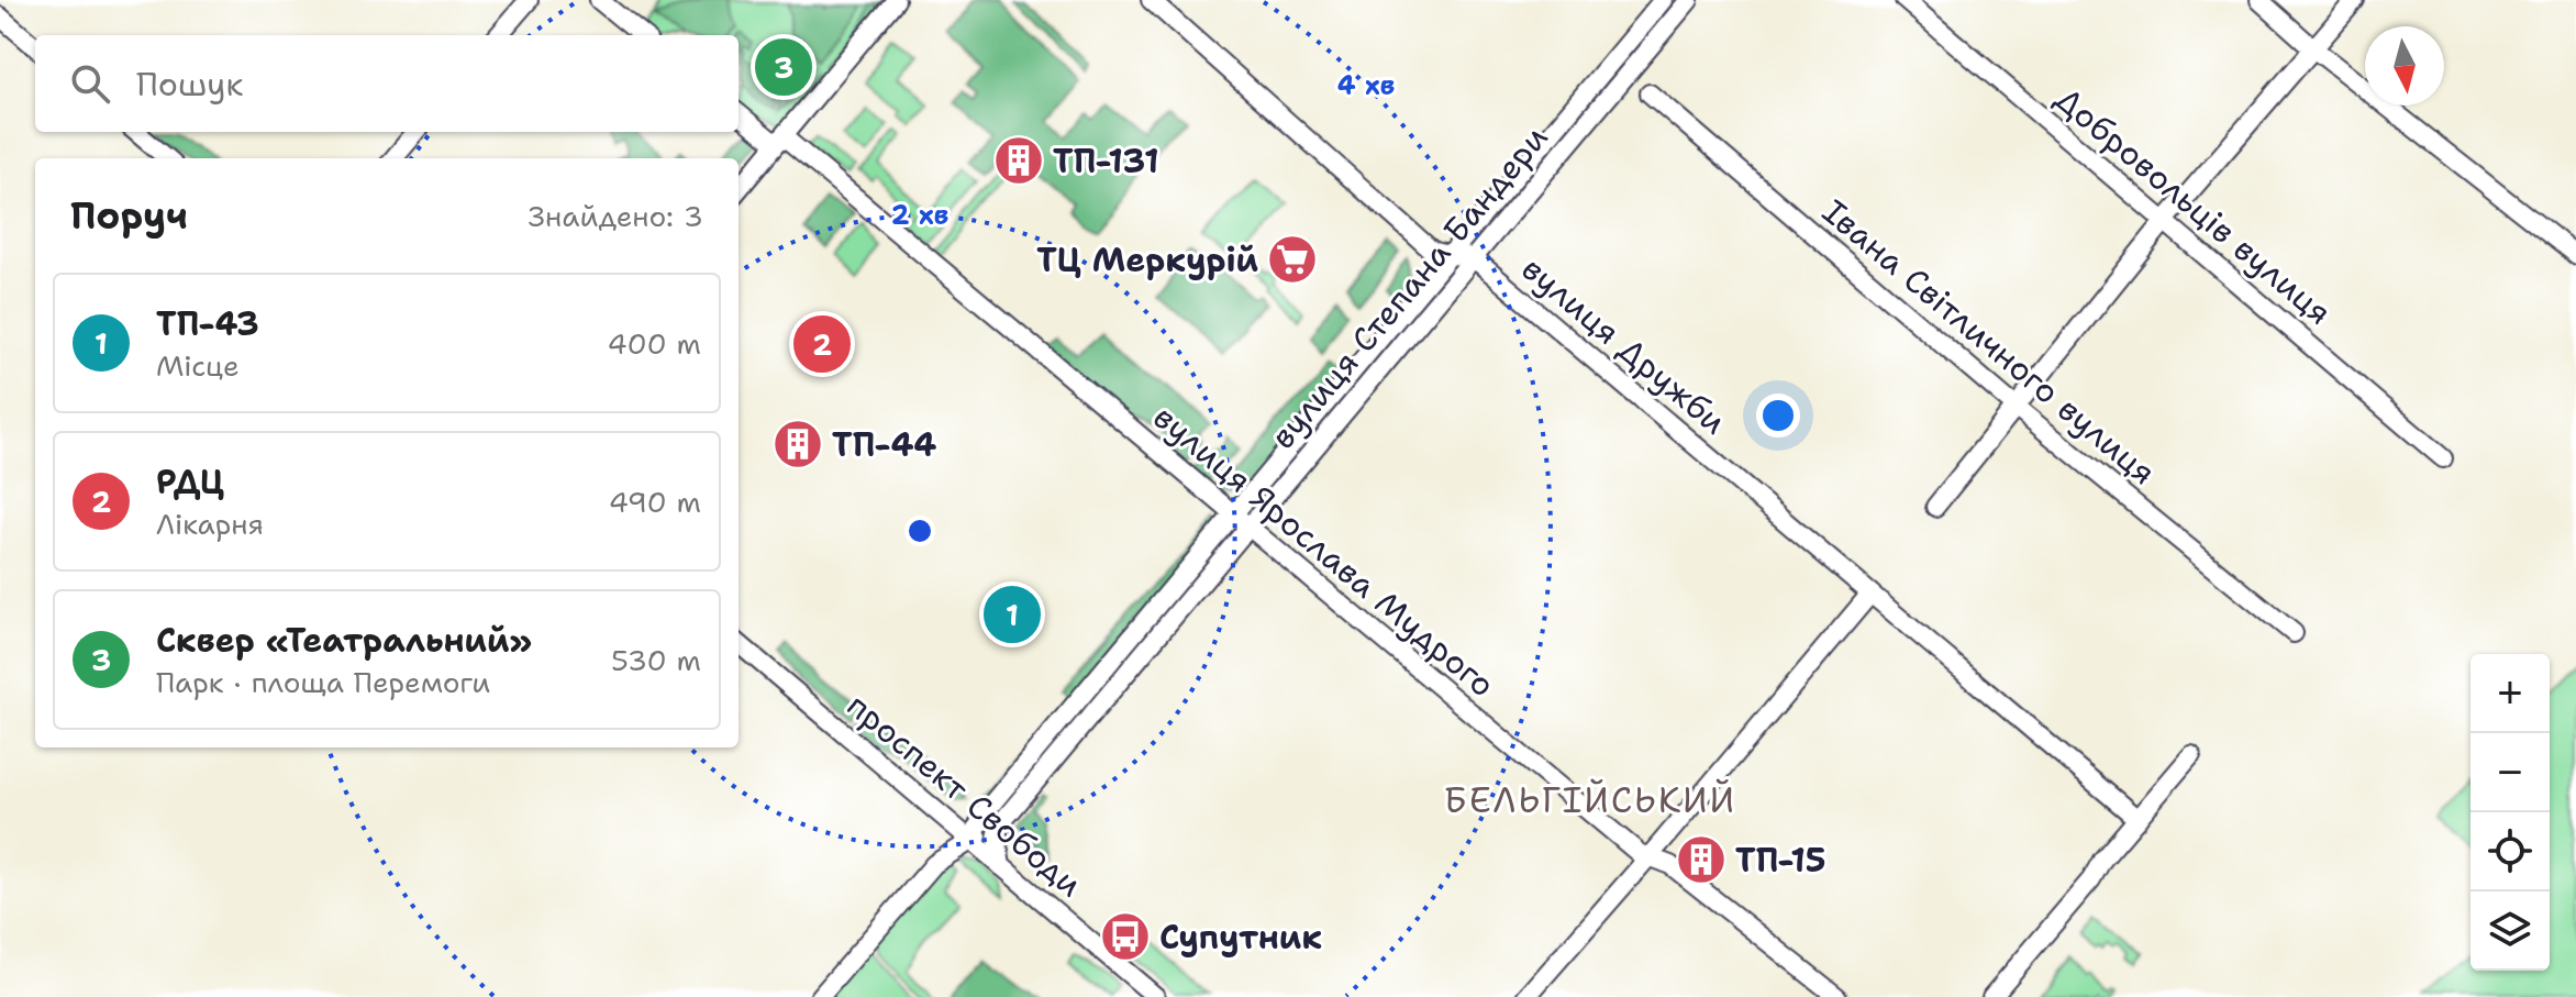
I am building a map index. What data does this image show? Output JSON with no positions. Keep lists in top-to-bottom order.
{
  "streets": {
    "street": [
      "Добровольців вулиця",
      "вулиця Степана Бандери",
      "Івана Світличного вулиця",
      "вулиця Дружби",
      "вулиця Ярослава Мудрого",
      "проспект Свободи"
    ]
  },
  "crossings": [
    ["вулиця Степана Бандери", "вулиця Дружби"],
    ["вулиця Степана Бандери", "вулиця Ярослава Мудрого"],
    ["вулиця Степана Бандери", "проспект Свободи"]
  ],
  "districts": ["БЕЛЬГІЙСЬКИЙ"],
  "places": {
    "building": ["ТП-131", "ТП-44", "ТП-15"],
    "supermarket": ["ТЦ Меркурій"],
    "bus stop": ["Супутник"]
  },
  "north": "bottom",
  "page": {
    "pins": ["3", "2", "1"],
    "search": "Пошук",
    "heading": ["Поруч", "Знайдено: 3"],
    "list": [
      {
        "mark": "1",
        "name": "ТП-43",
        "note": "Місце",
        "value": "400 m"
      },
      {
        "mark": "2",
        "name": "РДЦ",
        "note": "Лікарня",
        "value": "490 m"
      },
      {
        "mark": "3",
        "name": "Сквер «Театральний»",
        "note": "Парк · площа Перемоги",
        "value": "530 m"
      }
    ],
    "map_buttons": ["+", "−"]
  },
  "rings": ["4 хв", "2 хв"]
}
